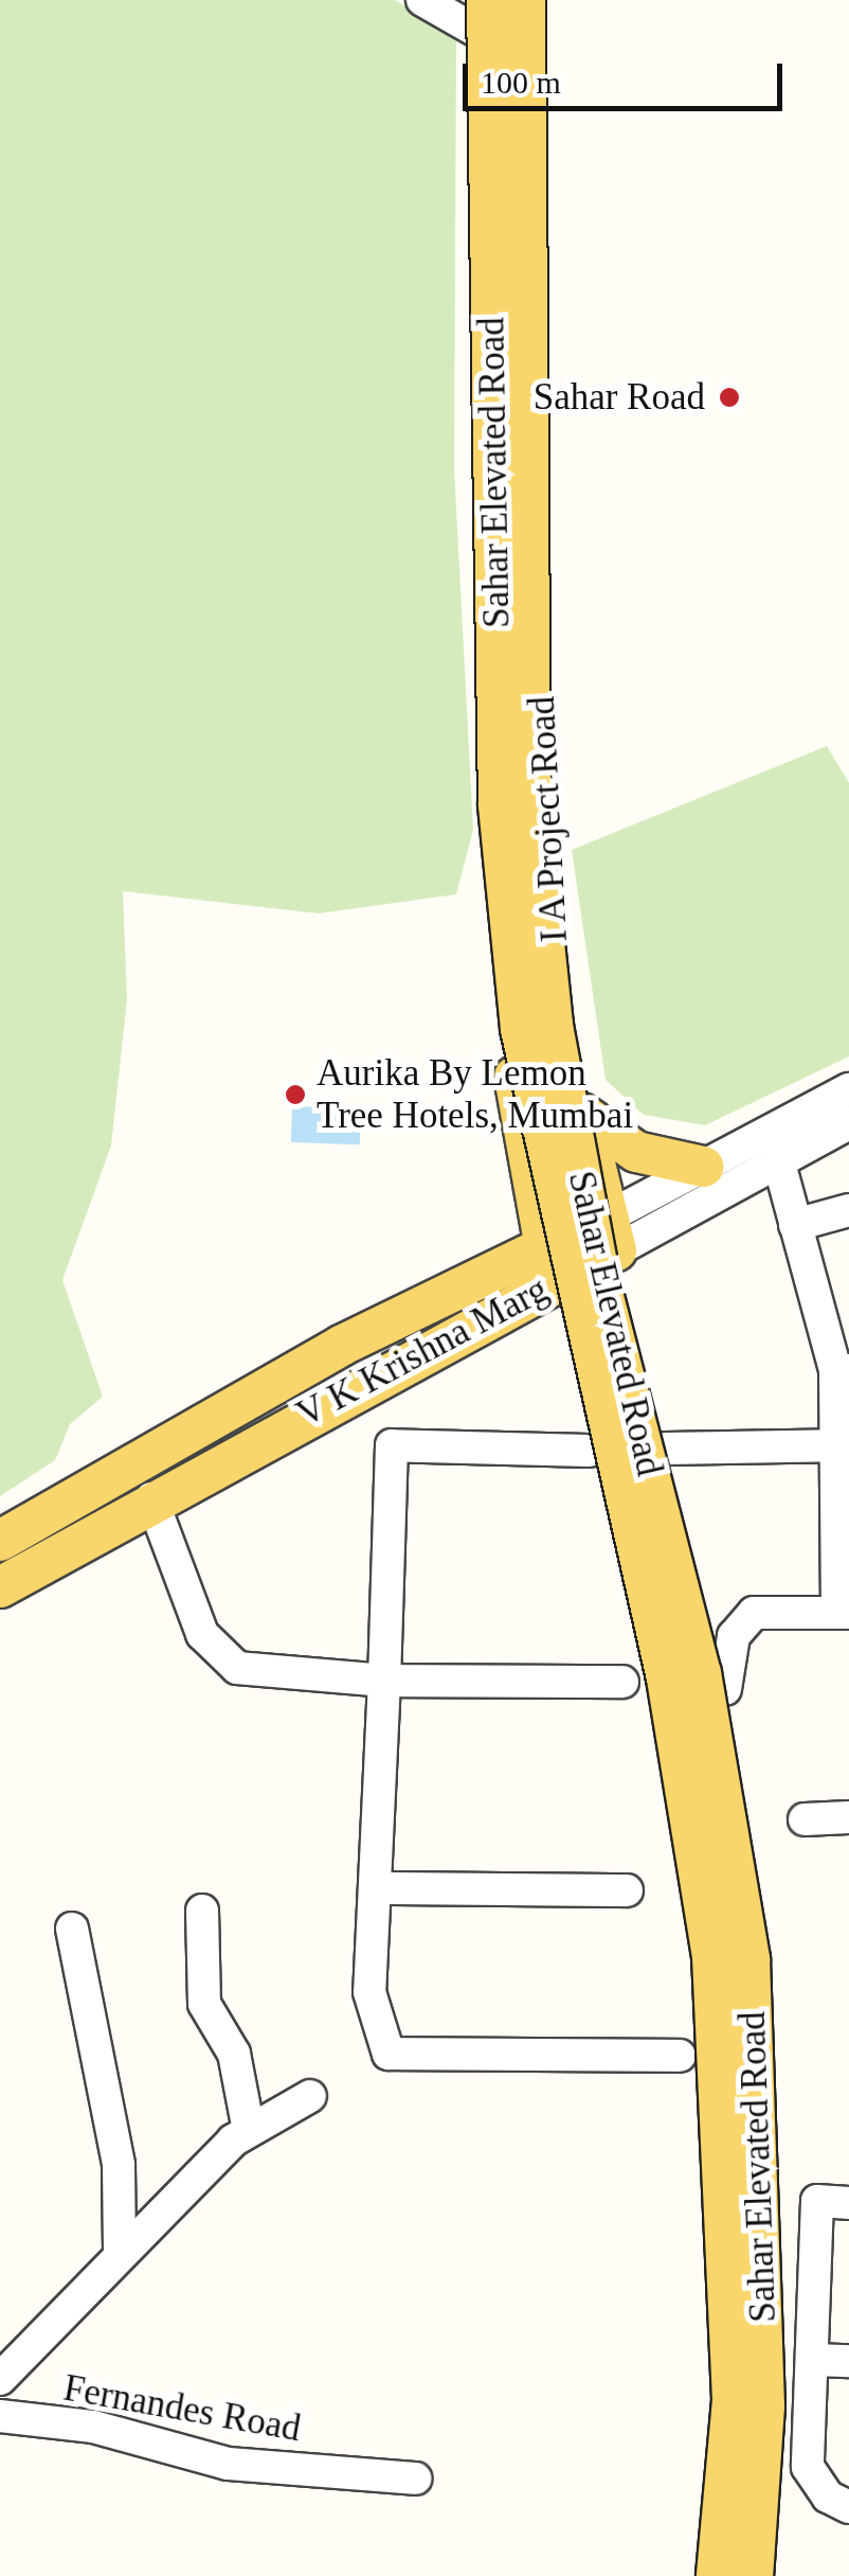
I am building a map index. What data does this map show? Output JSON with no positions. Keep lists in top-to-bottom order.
{
  "streets": {
    "main road": ["Sahar Elevated Road", "I A Project Road", "V K Krishna Marg"],
    "street": ["Fernandes Road"]
  },
  "crossings": [
    ["I A Project Road", "V K Krishna Marg"]
  ],
  "places": ["Sahar Road", "Aurika By Lemon Tree Hotels, Mumbai"],
  "scale_bar": "100 m"
}
